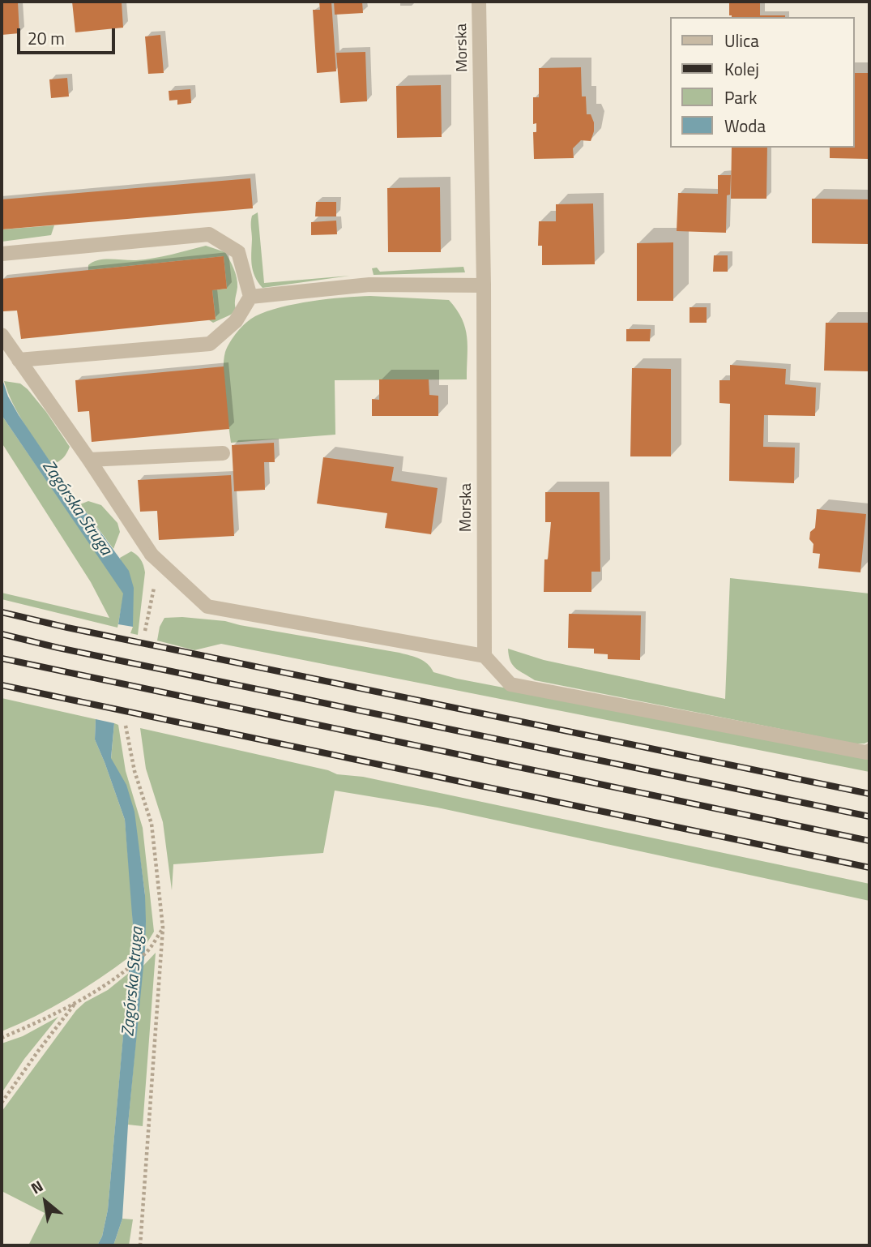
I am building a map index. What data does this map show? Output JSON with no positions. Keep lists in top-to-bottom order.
{
  "streets": {
    "street": ["Morska"]
  },
  "water": ["Zagórska Struga"],
  "legend": [
    "Ulica",
    "Kolej",
    "Park",
    "Woda"
  ],
  "scale_bar": "20 m",
  "north": "top left"
}
